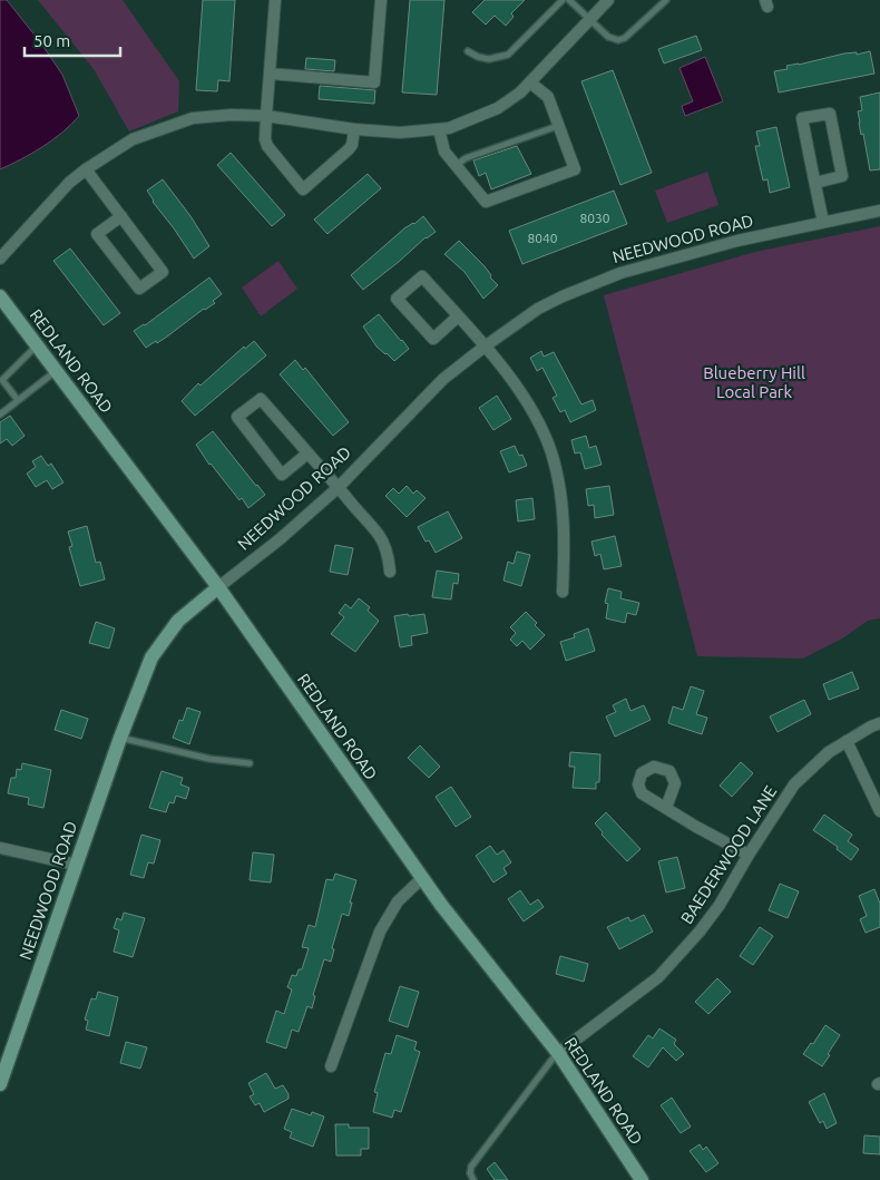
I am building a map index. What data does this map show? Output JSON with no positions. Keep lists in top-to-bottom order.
{
  "streets": {
    "main road": ["NEEDWOOD ROAD", "REDLAND ROAD"],
    "street": ["BAEDERWOOD LANE"]
  },
  "crossings": [
    ["NEEDWOOD ROAD", "REDLAND ROAD"],
    ["REDLAND ROAD", "BAEDERWOOD LANE"]
  ],
  "parks": ["Blueberry Hill Local Park"],
  "house_numbers": ["8030", "8040"],
  "scale_bar": "50 m"
}
